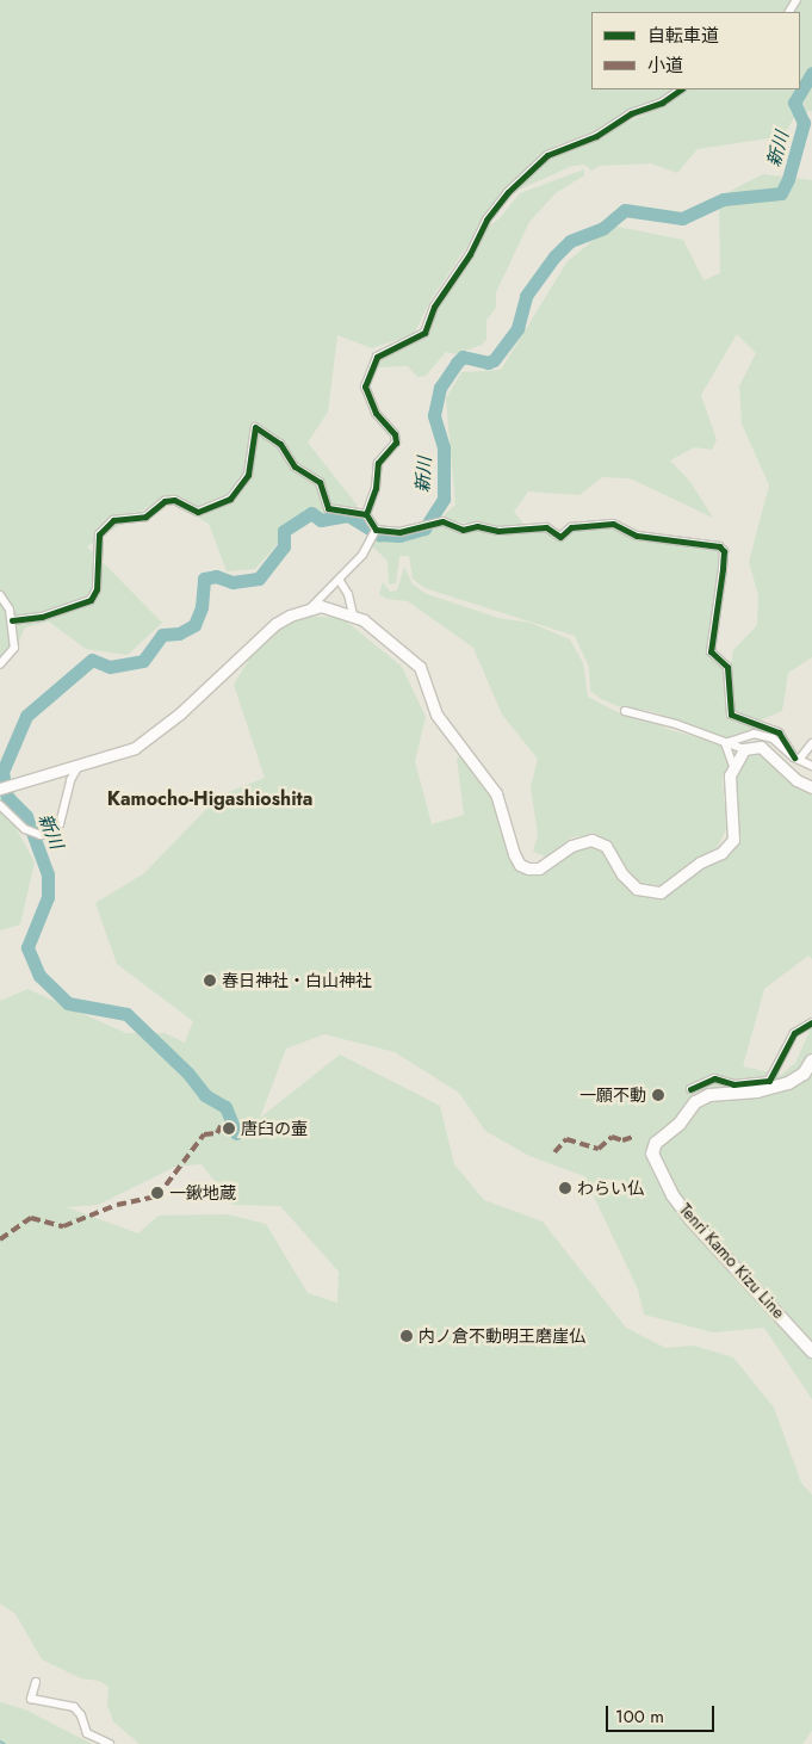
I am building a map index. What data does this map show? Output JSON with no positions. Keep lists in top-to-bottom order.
{
  "streets": {
    "main road": ["Tenri Kamo Kizu Line"]
  },
  "districts": ["Kamocho-Higashioshita"],
  "water": ["新川"],
  "places": [
    "春日神社・白山神社",
    "一願不動",
    "唐臼の壷",
    "わらい仏",
    "一鍬地蔵",
    "内ノ倉不動明王磨崖仏"
  ],
  "legend": ["自転車道", "小道"],
  "scale_bar": "100 m"
}
